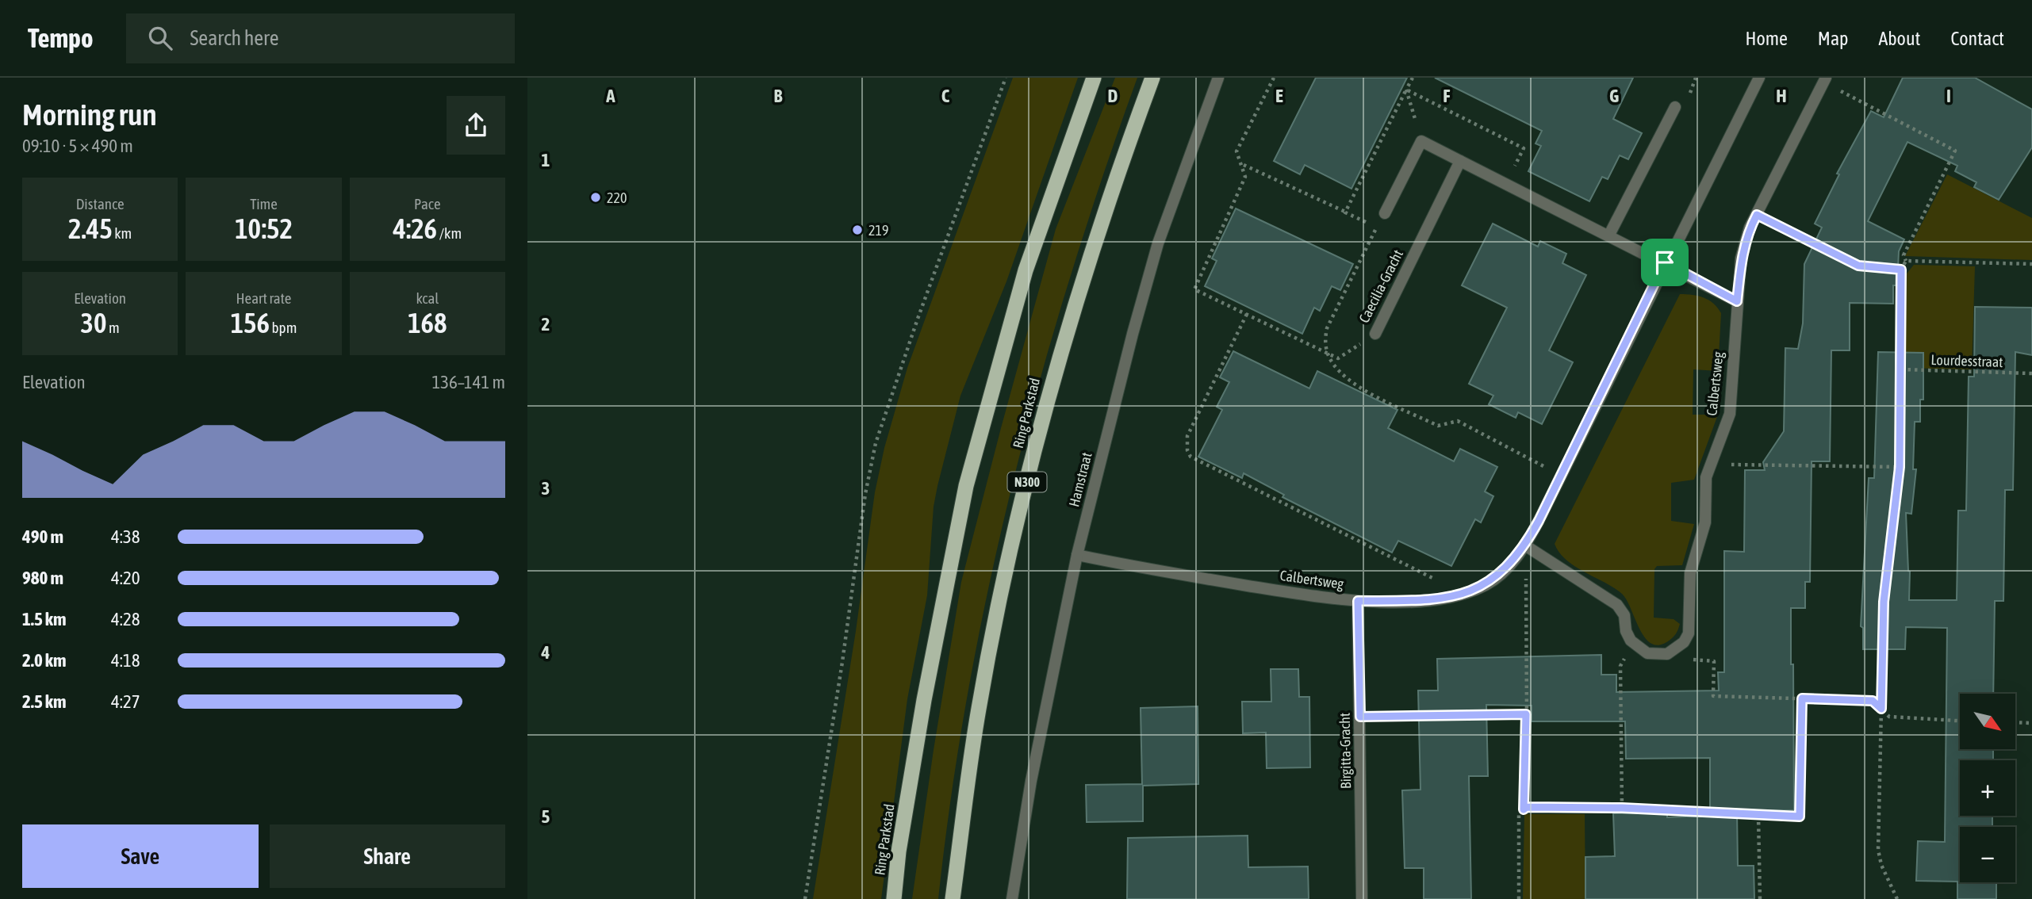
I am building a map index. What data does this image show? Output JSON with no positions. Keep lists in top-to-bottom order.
{
  "streets": {
    "highway": ["Ring Parkstad", "N300"],
    "street": [
      "Caecilia-Gracht",
      "Calbertsweg",
      "Hamstraat",
      "Birgitta-Gracht"
    ],
    "path": ["Lourdesstraat"]
  },
  "crossings": [
    ["Calbertsweg", "Hamstraat"],
    ["Calbertsweg", "Birgitta-Gracht"]
  ],
  "places": ["220", "219"],
  "north": "bottom right",
  "page": {
    "header": "Tempo",
    "search": "Search here",
    "nav": [
      "Home",
      "Map",
      "About",
      "Contact"
    ],
    "heading": ["Morning run", "09:10 · 5 × 490 m"],
    "stats": [
      ["Distance", "2.45 km"],
      ["Time", "10:52"],
      ["Pace", "4:26 /km"],
      ["Elevation", "30 m"],
      ["Heart rate", "156 bpm"],
      ["kcal", "168"]
    ],
    "chart": ["Elevation", "136–141 m"],
    "list": [
      {
        "name": "490 m",
        "note": "4:38"
      },
      {
        "name": "980 m",
        "note": "4:20"
      },
      {
        "name": "1.5 km",
        "note": "4:28"
      },
      {
        "name": "2.0 km",
        "note": "4:18"
      },
      {
        "name": "2.5 km",
        "note": "4:27"
      }
    ],
    "map_buttons": ["+", "−"],
    "buttons": ["Save", "Share"]
  },
  "grid": {
    "columns": [
      "A",
      "B",
      "C",
      "D",
      "E",
      "F",
      "G",
      "H",
      "I"
    ],
    "rows": [
      "1",
      "2",
      "3",
      "4",
      "5"
    ]
  }
}
